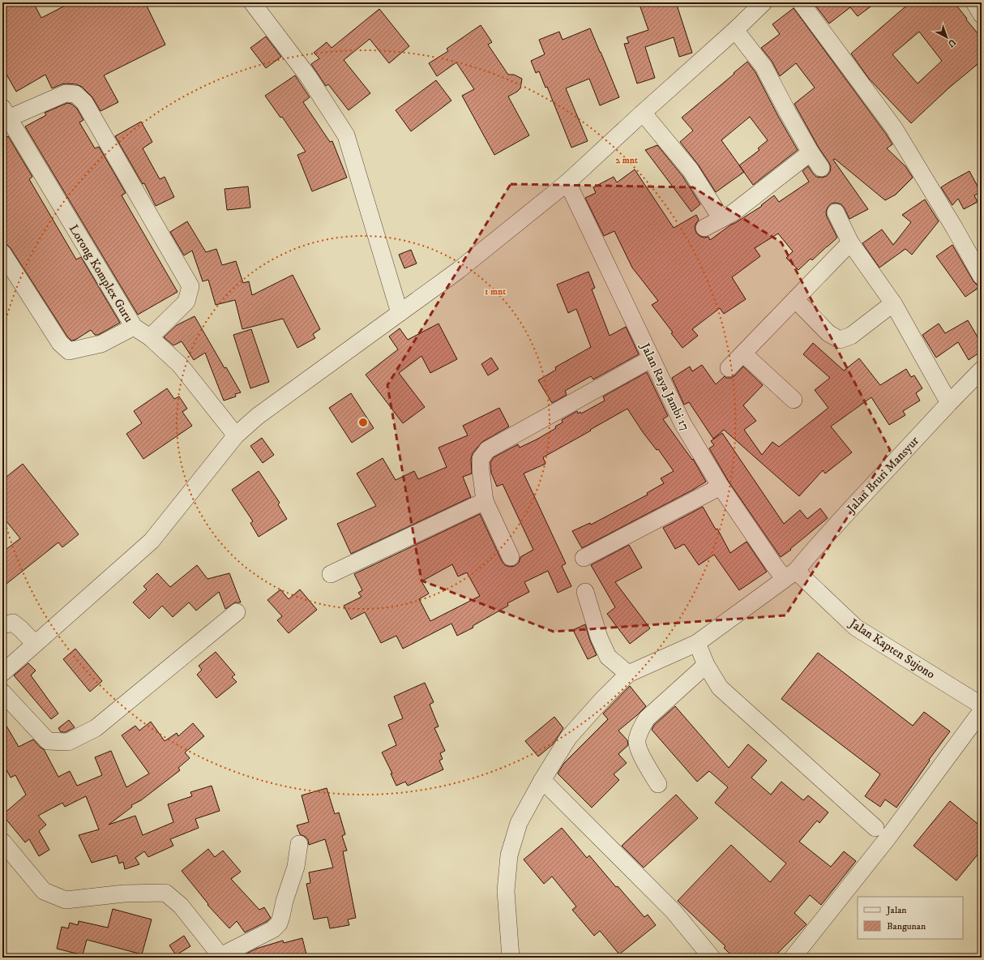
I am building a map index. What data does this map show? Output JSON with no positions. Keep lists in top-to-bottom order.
{
  "streets": {
    "street": [
      "Lorong Komplex Guru",
      "Jalan Raya Jambi 17",
      "Jalan Bruri Mansyur",
      "Jalan Kapten Sujono"
    ]
  },
  "crossings": [
    ["Jalan Raya Jambi 17", "Jalan Bruri Mansyur"],
    ["Jalan Raya Jambi 17", "Jalan Kapten Sujono"],
    ["Jalan Bruri Mansyur", "Jalan Kapten Sujono"]
  ],
  "legend": ["Jalan", "Bangunan"],
  "north": "bottom right",
  "rings": ["2 mnt", "1 mnt"]
}
